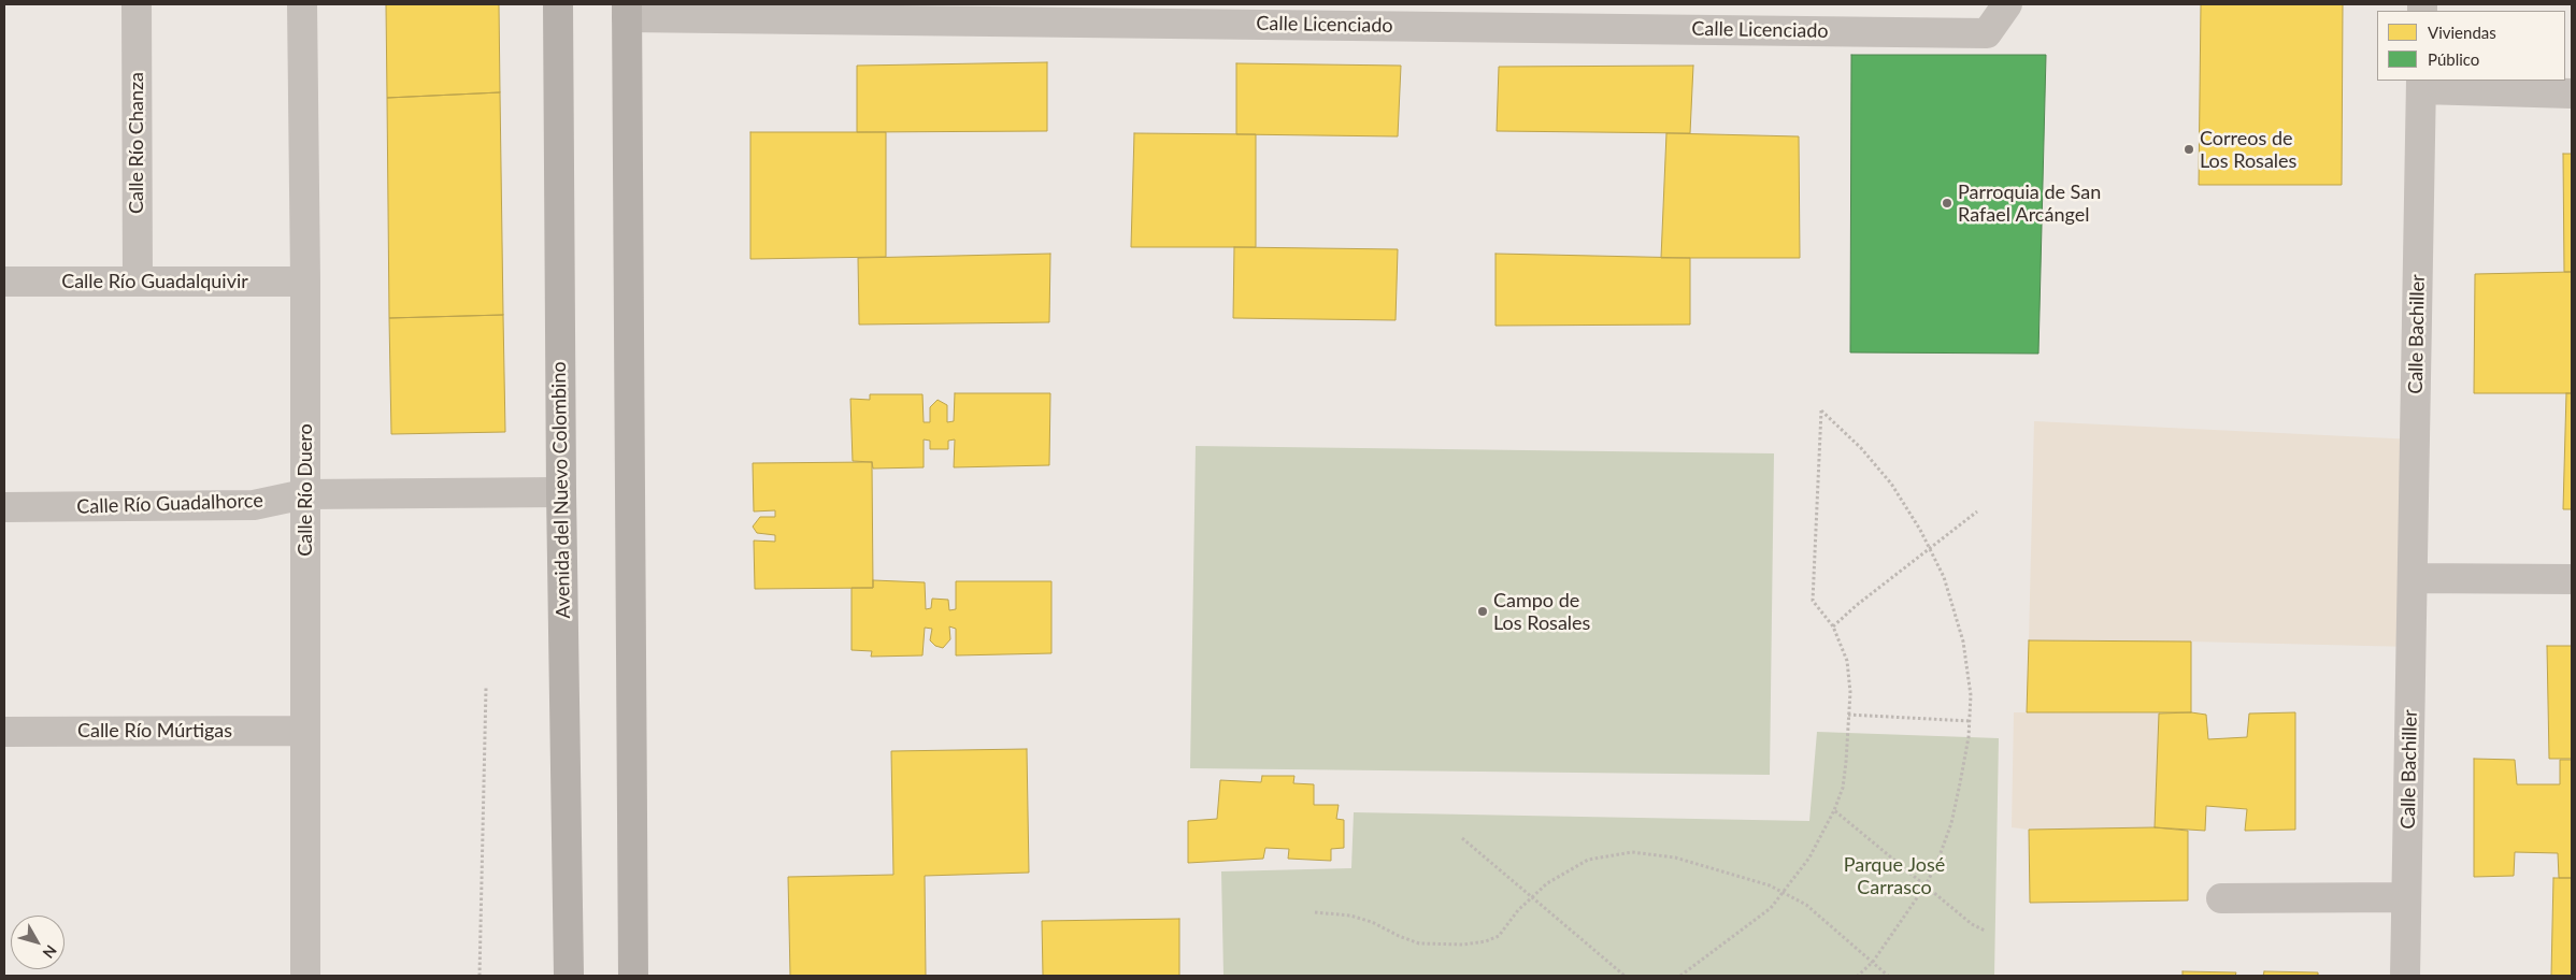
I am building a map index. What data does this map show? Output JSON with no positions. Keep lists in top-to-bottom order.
{
  "streets": {
    "street": [
      "Calle Licenciado",
      "Calle Río Chanza",
      "Calle Río Guadalquivir",
      "Calle Bachiller",
      "Calle Río Duero",
      "Avenida del Nuevo Colombino",
      "Calle Río Guadalhorce",
      "Calle Río Múrtigas"
    ]
  },
  "crossings": [
    ["Calle Río Chanza", "Calle Río Guadalquivir"],
    ["Calle Río Guadalquivir", "Calle Río Duero"],
    ["Calle Río Duero", "Calle Río Guadalhorce"],
    ["Calle Río Duero", "Calle Río Múrtigas"],
    ["Avenida del Nuevo Colombino", "Calle Río Guadalhorce"]
  ],
  "parks": ["Parque José Carrasco"],
  "places": ["Correos de Los Rosales", "Parroquia de San Rafael Arcángel", "Campo de Los Rosales"],
  "legend": ["Viviendas", "Público"],
  "north": "bottom right"
}
